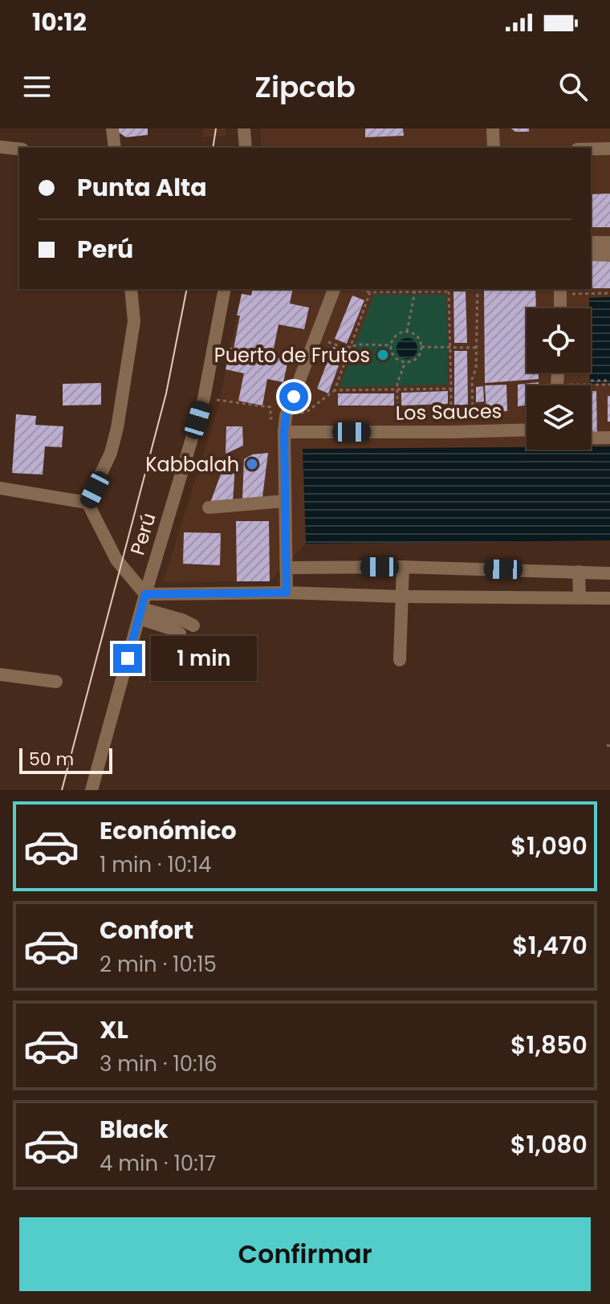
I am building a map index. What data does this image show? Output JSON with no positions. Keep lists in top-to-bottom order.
{
  "streets": {
    "street": ["Los Sauces", "Perú"]
  },
  "places": ["Puerto de Frutos", "Kabbalah"],
  "scale_bar": "50 m",
  "page": {
    "status": "10:12",
    "header": "Zipcab",
    "banner": ["Punta Alta", "Perú"],
    "bubble": "1 min",
    "scale": "50 m",
    "list": [
      {
        "name": "Económico",
        "note": "1 min · 10:14",
        "value": "$1,090"
      },
      {
        "name": "Confort",
        "note": "2 min · 10:15",
        "value": "$1,470"
      },
      {
        "name": "XL",
        "note": "3 min · 10:16",
        "value": "$1,850"
      },
      {
        "name": "Black",
        "note": "4 min · 10:17",
        "value": "$1,080"
      }
    ],
    "buttons": "Confirmar"
  }
}
